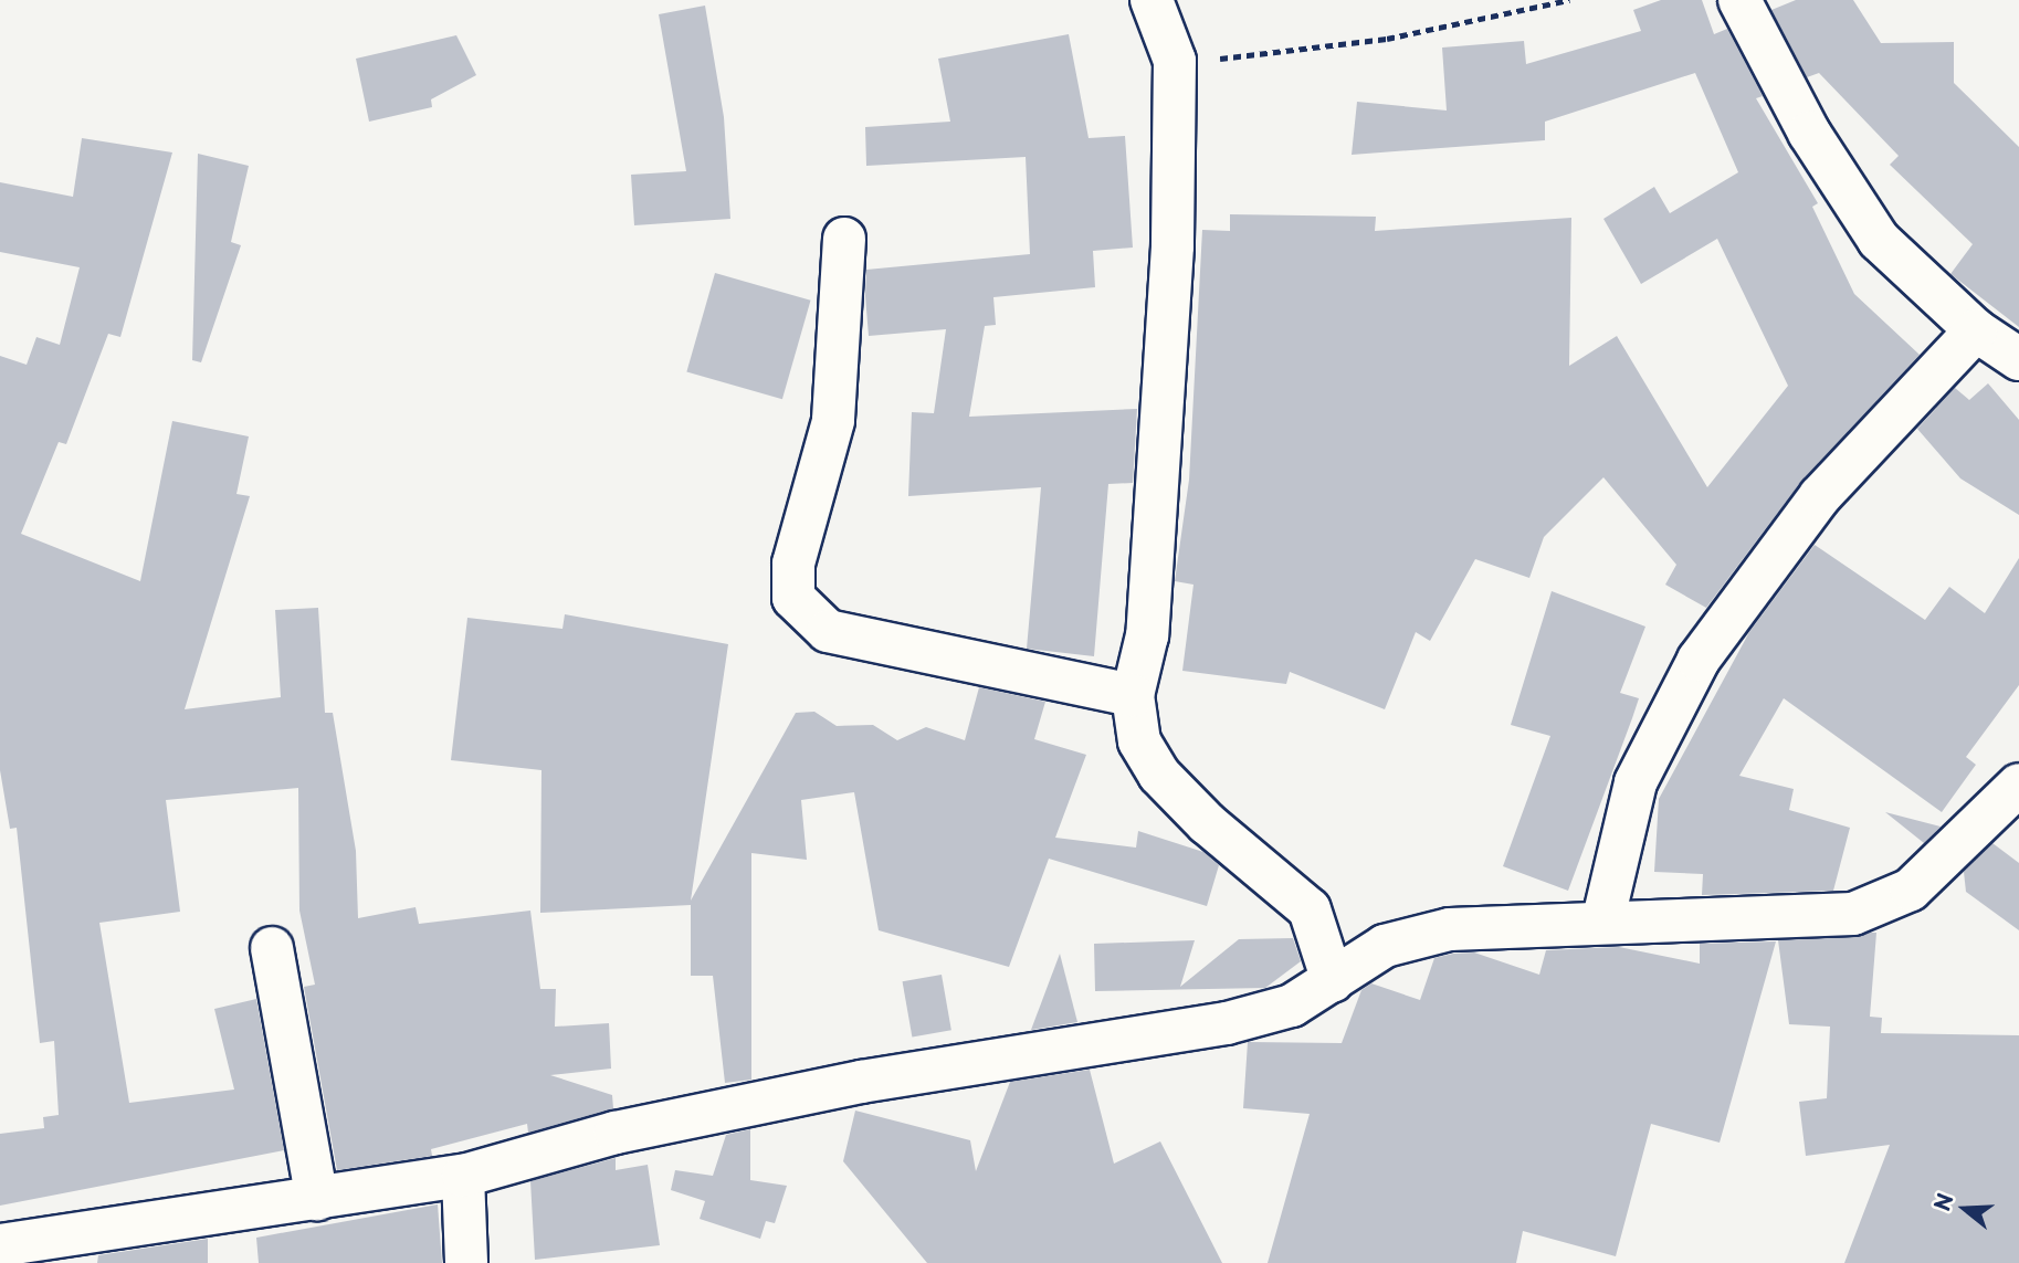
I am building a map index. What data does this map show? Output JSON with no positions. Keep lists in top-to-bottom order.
{
  "north": "left"
}
